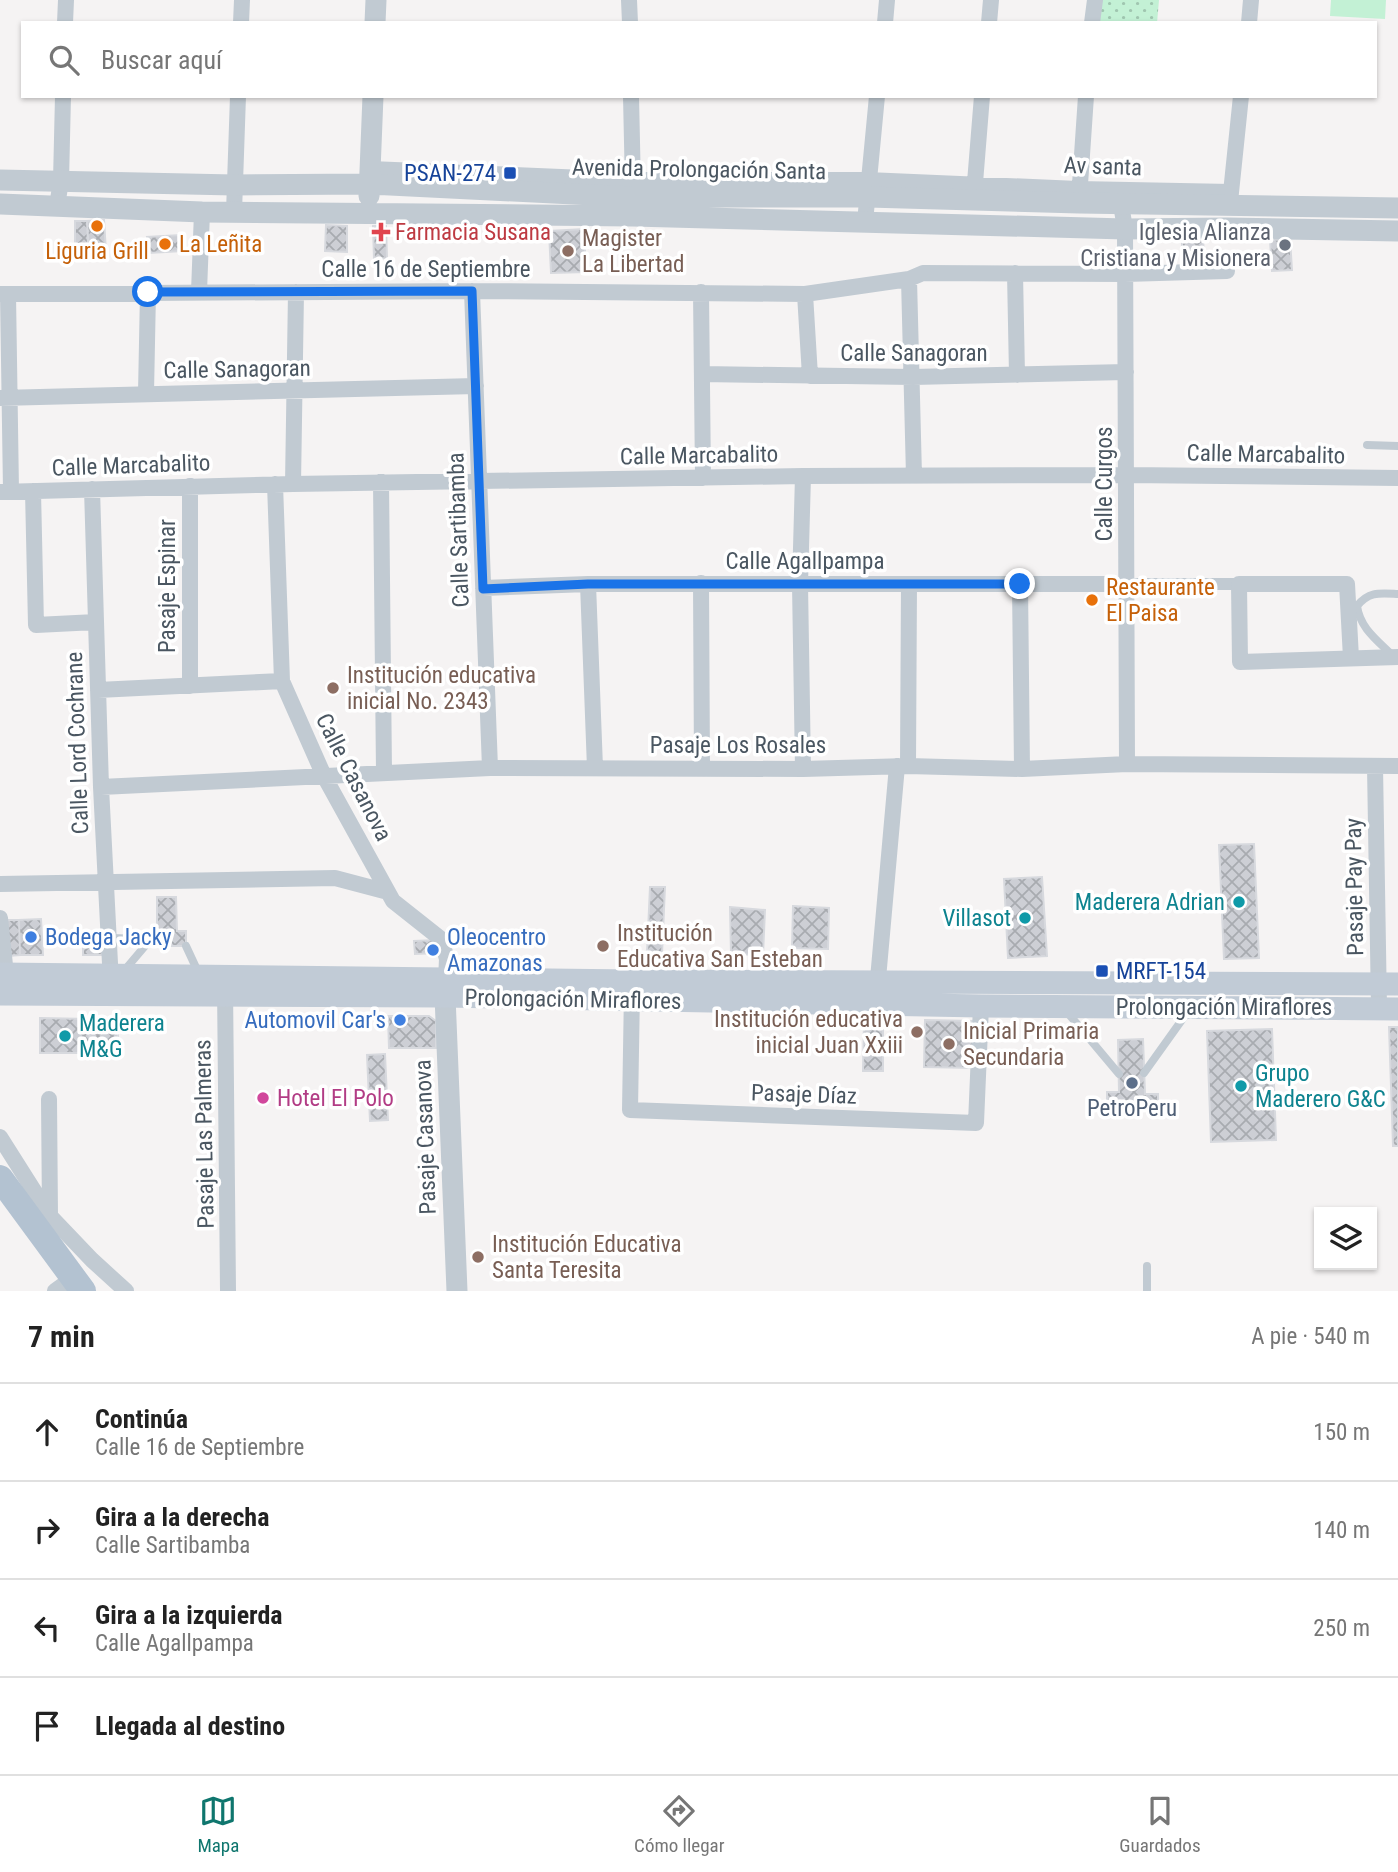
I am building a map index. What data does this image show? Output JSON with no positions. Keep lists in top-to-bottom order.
{
  "streets": {
    "main road": ["Prolongación Miraflores"],
    "street": [
      "Av santa",
      "Avenida Prolongación Santa",
      "Calle 16 de Septiembre",
      "Calle Sanagoran",
      "Calle Marcabalito",
      "Calle Curgos",
      "Calle Sartibamba",
      "Calle Agallpampa",
      "Pasaje Espinar",
      "Calle Lord Cochrane",
      "Pasaje Los Rosales",
      "Calle Casanova",
      "Pasaje Pay Pay",
      "Pasaje Díaz",
      "Pasaje Las Palmeras",
      "Pasaje Casanova"
    ]
  },
  "crossings": [
    ["Av santa", "Avenida Prolongación Santa"],
    ["Avenida Prolongación Santa", "Calle Curgos"],
    ["Calle 16 de Septiembre", "Calle Curgos"],
    ["Calle 16 de Septiembre", "Calle Sartibamba"],
    ["Calle Sanagoran", "Calle Curgos"],
    ["Calle Sanagoran", "Calle Sartibamba"],
    ["Calle Marcabalito", "Calle Curgos"],
    ["Calle Marcabalito", "Calle Sartibamba"],
    ["Calle Marcabalito", "Pasaje Espinar"],
    ["Calle Marcabalito", "Calle Lord Cochrane"],
    ["Calle Marcabalito", "Calle Casanova"],
    ["Calle Curgos", "Calle Agallpampa"],
    ["Calle Curgos", "Pasaje Los Rosales"],
    ["Calle Sartibamba", "Calle Agallpampa"],
    ["Calle Sartibamba", "Pasaje Los Rosales"],
    ["Calle Lord Cochrane", "Pasaje Los Rosales"],
    ["Calle Lord Cochrane", "Prolongación Miraflores"],
    ["Pasaje Los Rosales", "Calle Casanova"],
    ["Pasaje Los Rosales", "Pasaje Pay Pay"],
    ["Calle Casanova", "Prolongación Miraflores"],
    ["Calle Casanova", "Pasaje Casanova"],
    ["Pasaje Pay Pay", "Prolongación Miraflores"],
    ["Prolongación Miraflores", "Pasaje Díaz"],
    ["Prolongación Miraflores", "Pasaje Las Palmeras"],
    ["Prolongación Miraflores", "Pasaje Casanova"]
  ],
  "places": {
    "transit": ["PSAN-274", "MRFT-154"],
    "other": [
      "Liguria Grill",
      "La Leñita",
      "Iglesia Alianza Cristiana y Misionera",
      "Magister La Libertad",
      "Restaurante El Paisa",
      "Institución educativa inicial No. 2343",
      "Maderera Adrian",
      "Villasot",
      "Bodega Jacky",
      "Institución Educativa San Esteban",
      "Oleocentro Amazonas",
      "Automovil Car's",
      "Institución educativa inicial Juan Xxiii",
      "Maderera M&G",
      "Inicial Primaria Secundaria",
      "PetroPeru",
      "Grupo Maderero G&C",
      "Hotel El Polo",
      "Institución Educativa Santa Teresita"
    ],
    "health": ["Farmacia Susana"]
  },
  "page": {
    "search": "Buscar aquí",
    "heading": ["7 min", "A pie · 540 m"],
    "list": [
      ["Continúa", "Calle 16 de Septiembre", "150 m"],
      ["Gira a la derecha", "Calle Sartibamba", "140 m"],
      ["Gira a la izquierda", "Calle Agallpampa", "250 m"],
      "Llegada al destino"
    ],
    "nav": ["Mapa", "Cómo llegar", "Guardados"]
  }
}
